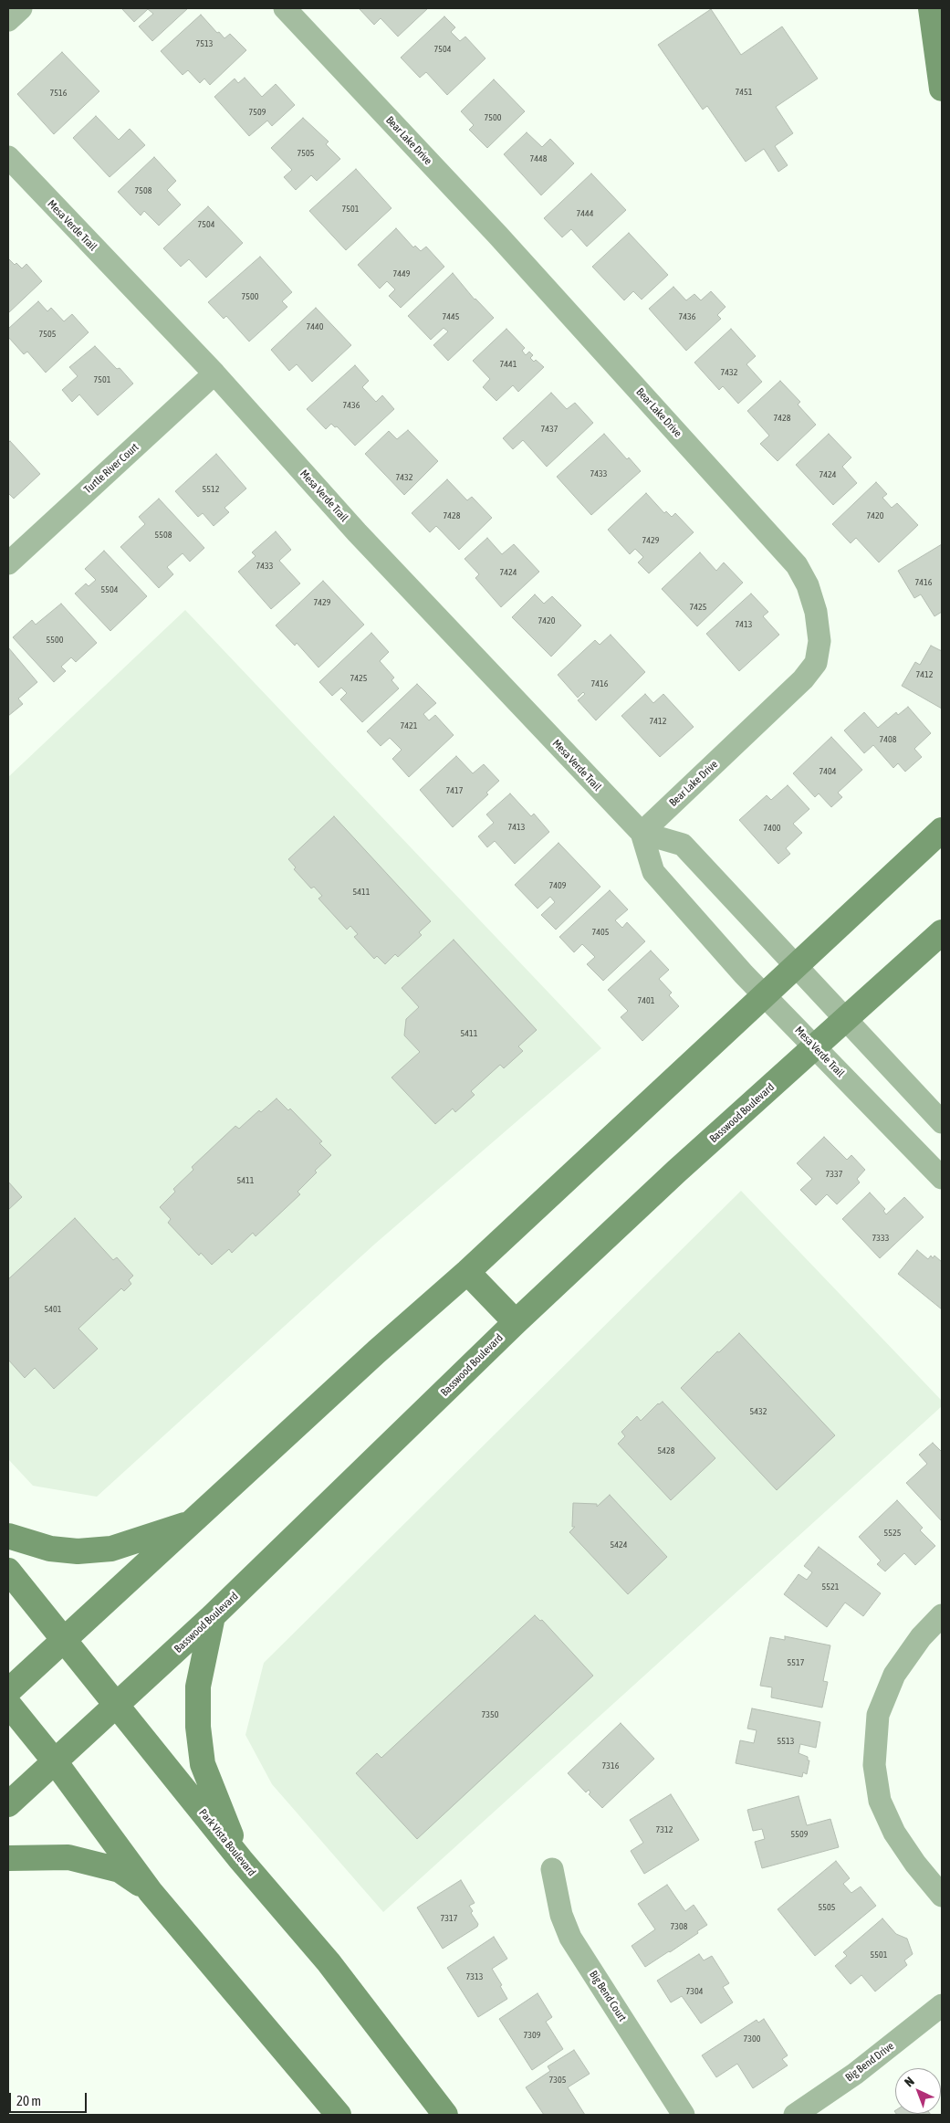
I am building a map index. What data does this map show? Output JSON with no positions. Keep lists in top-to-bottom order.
{
  "streets": {
    "main road": ["Basswood Boulevard", "Park Vista Boulevard"],
    "street": [
      "Bear Lake Drive",
      "Mesa Verde Trail",
      "Turtle River Court",
      "Big Bend Court",
      "Big Bend Drive"
    ]
  },
  "crossings": [
    ["Bear Lake Drive", "Mesa Verde Trail"],
    ["Mesa Verde Trail", "Turtle River Court"],
    ["Mesa Verde Trail", "Basswood Boulevard"],
    ["Basswood Boulevard", "Park Vista Boulevard"]
  ],
  "house_numbers": [
    "7513",
    "7504",
    "7451",
    "7516",
    "7509",
    "7500",
    "7505",
    "7448",
    "7508",
    "7501",
    "7444",
    "7504",
    "7449",
    "7500",
    "7445",
    "7436",
    "7440",
    "7505",
    "7441",
    "7432",
    "7501",
    "7436",
    "7428",
    "7437",
    "7433",
    "7424",
    "7432",
    "5512",
    "7428",
    "7420",
    "5508",
    "7429",
    "7433",
    "7424",
    "7416",
    "5504",
    "7429",
    "7425",
    "7420",
    "7413",
    "5500",
    "7412",
    "7425",
    "7416",
    "7412",
    "7421",
    "7408",
    "7404",
    "7417",
    "7413",
    "7400",
    "7409",
    "5411",
    "7405",
    "7401",
    "5411",
    "7337",
    "5411",
    "7333",
    "5401",
    "5432",
    "5428",
    "5525",
    "5424",
    "5521",
    "5517",
    "7350",
    "5513",
    "7316",
    "7312",
    "5509",
    "5505",
    "7317",
    "7308",
    "5501",
    "7313",
    "7304",
    "7309",
    "7300",
    "7305"
  ],
  "scale_bar": "20 m",
  "north": "top left"
}
